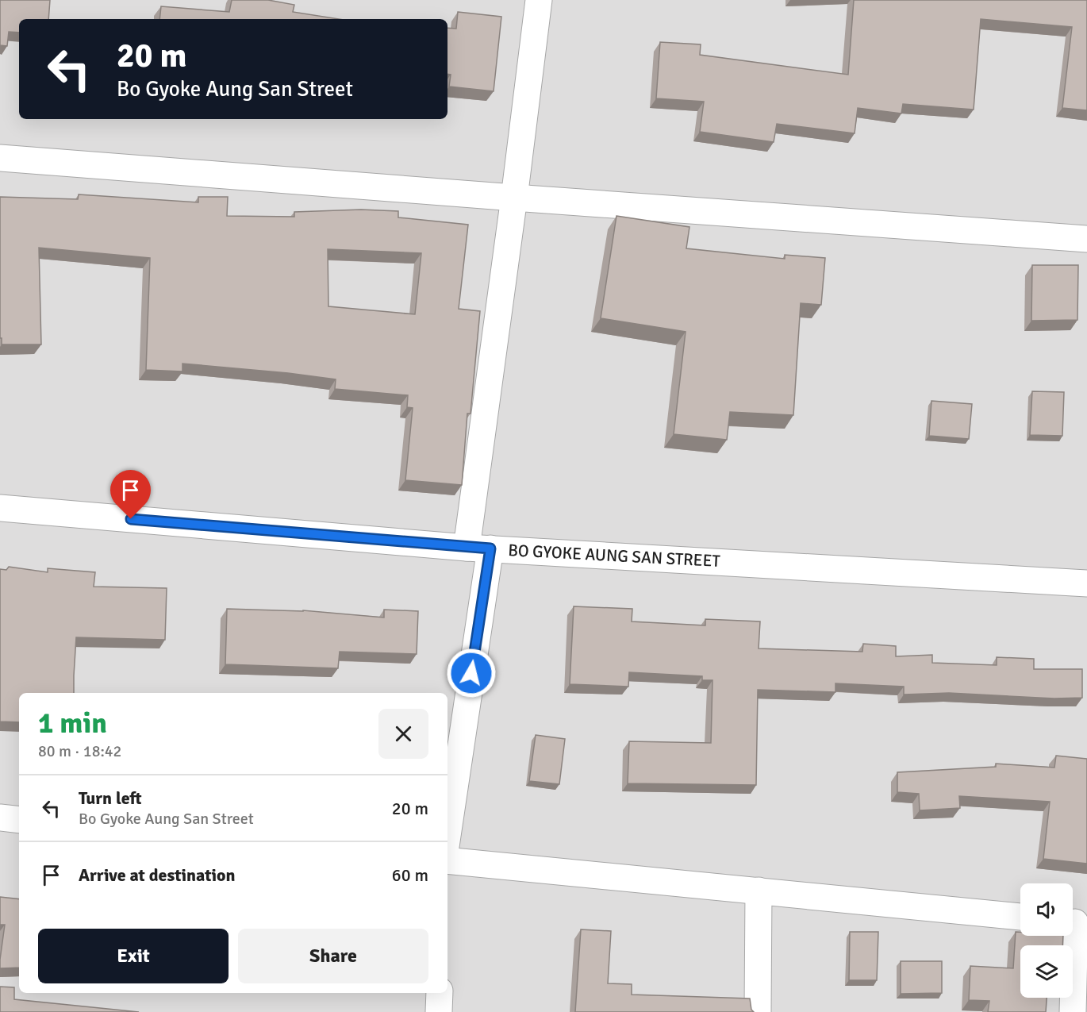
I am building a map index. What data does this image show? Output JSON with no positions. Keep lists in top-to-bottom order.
{
  "streets": {
    "street": ["BO GYOKE AUNG SAN STREET"]
  },
  "page": {
    "turn": ["20 m", "Bo Gyoke Aung San Street"],
    "heading": ["1 min", "80 m · 18:42"],
    "list": [
      {
        "name": "Turn left",
        "note": "Bo Gyoke Aung San Street",
        "value": "20 m"
      },
      {
        "name": "Arrive at destination",
        "value": "60 m"
      }
    ],
    "buttons": ["Exit", "Share"]
  }
}
